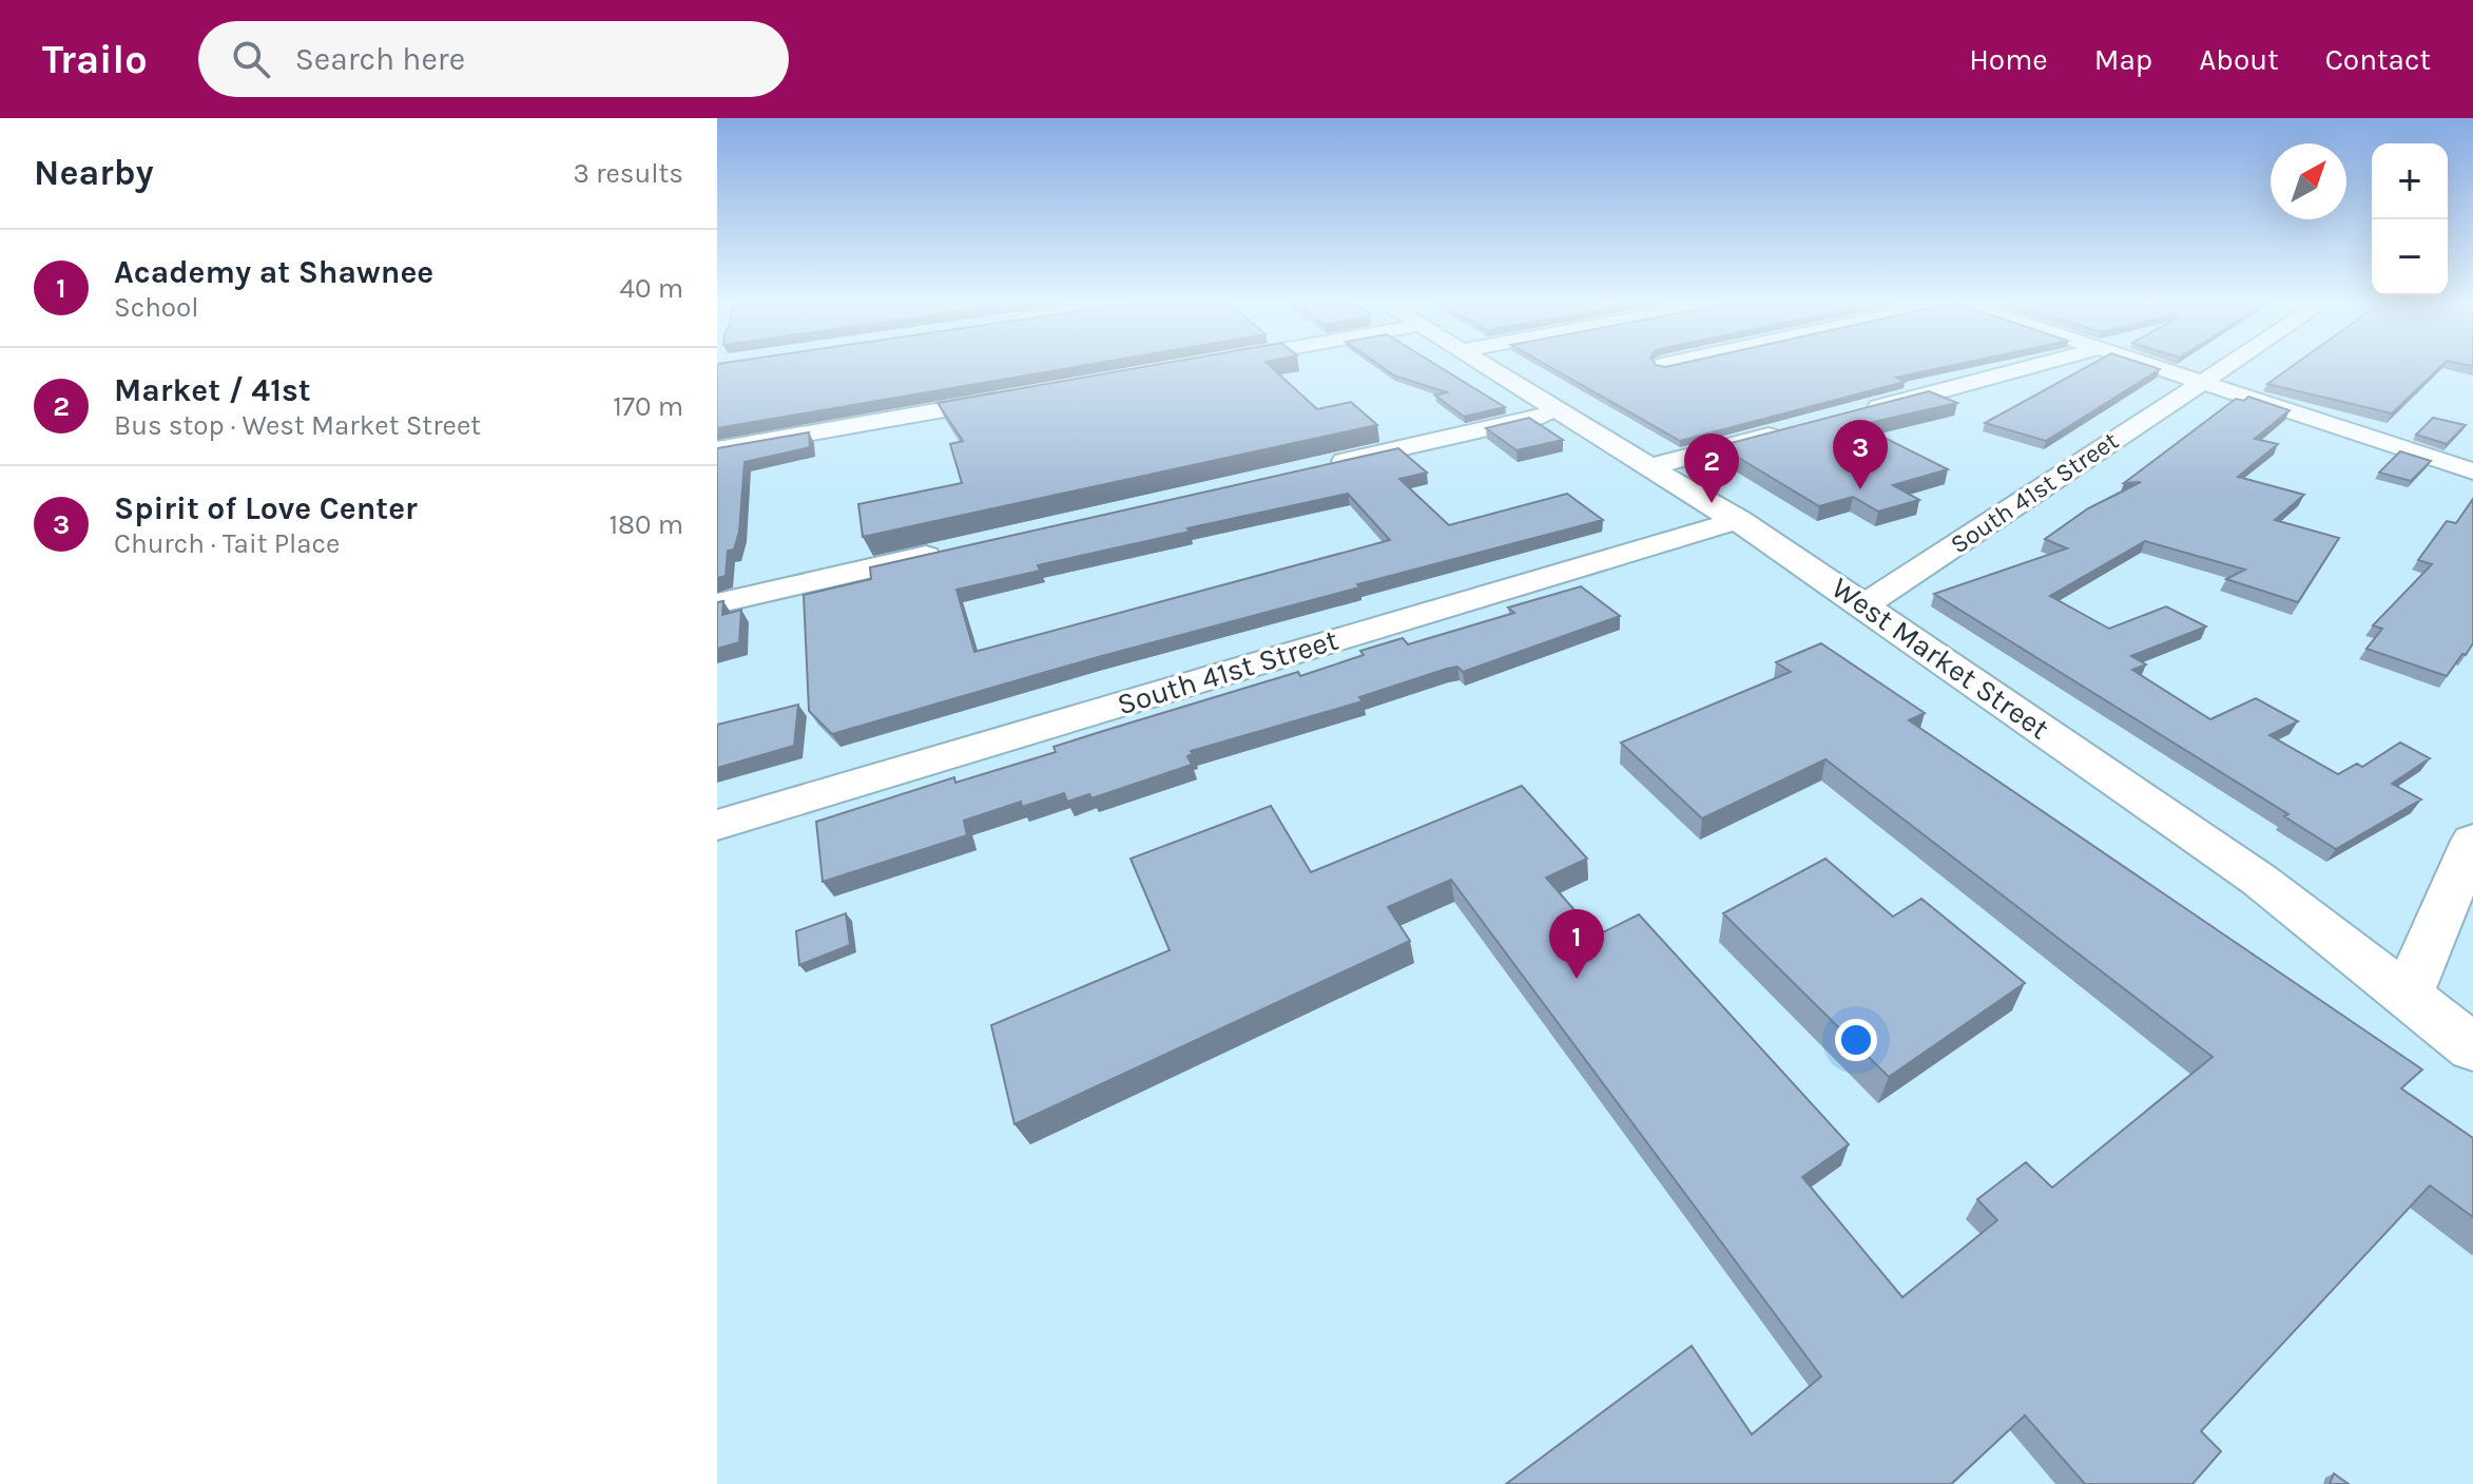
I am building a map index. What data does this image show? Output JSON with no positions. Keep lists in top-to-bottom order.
{
  "streets": {
    "street": ["South 41st Street", "West Market Street"]
  },
  "crossings": [
    ["South 41st Street", "West Market Street"]
  ],
  "north": "top right",
  "page": {
    "header": "Trailo",
    "search": "Search here",
    "nav": [
      "Home",
      "Map",
      "About",
      "Contact"
    ],
    "heading": ["Nearby", "3 results"],
    "map_buttons": ["+", "−"],
    "list": [
      {
        "mark": "1",
        "name": "Academy at Shawnee",
        "note": "School",
        "value": "40 m"
      },
      {
        "mark": "2",
        "name": "Market / 41st",
        "note": "Bus stop · West Market Street",
        "value": "170 m"
      },
      {
        "mark": "3",
        "name": "Spirit of Love Center",
        "note": "Church · Tait Place",
        "value": "180 m"
      }
    ],
    "pins": ["3", "2", "1"]
  }
}
